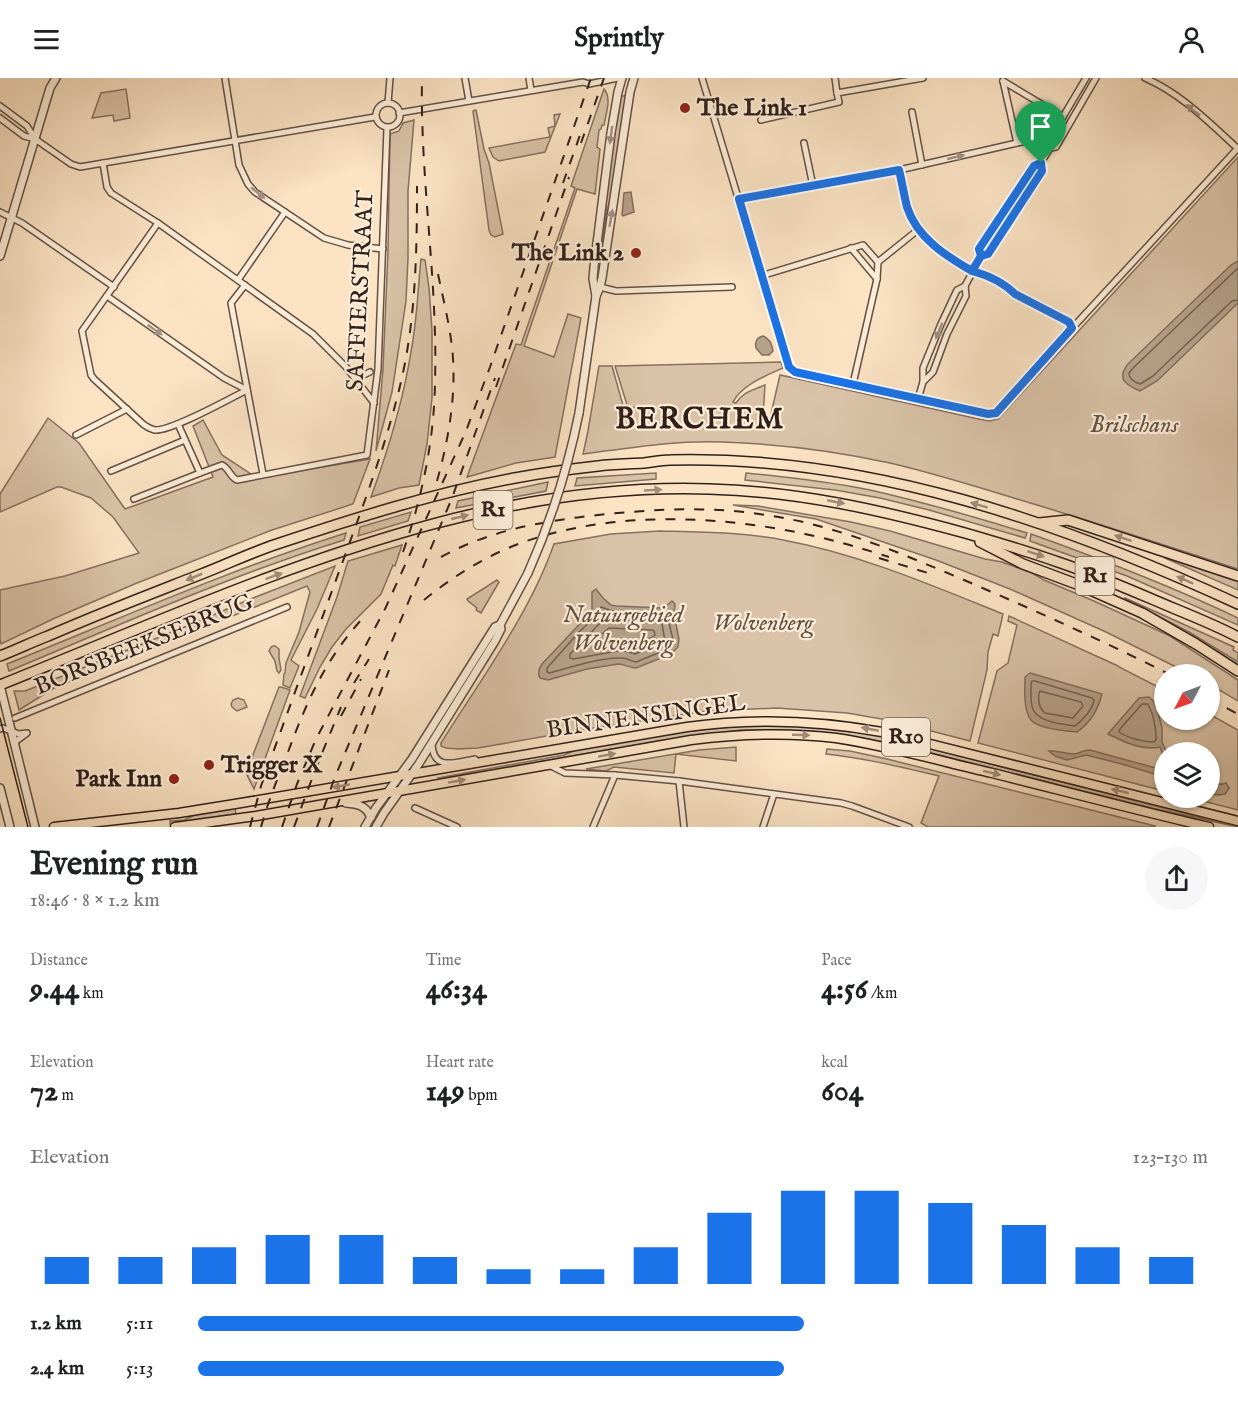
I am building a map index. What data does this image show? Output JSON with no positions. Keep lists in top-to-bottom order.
{
  "streets": {
    "highway": ["R1"],
    "main road": ["BINNENSINGEL", "R10"],
    "street": ["SAFFIERSTRAAT", "BORSBEEKSEBRUG"]
  },
  "crossings": [
    ["R1", "BORSBEEKSEBRUG"]
  ],
  "districts": ["BERCHEM"],
  "parks": ["Brilschans", "Natuurgebied Wolvenberg", "Wolvenberg"],
  "places": [
    "The Link 1",
    "The Link 2",
    "Trigger X",
    "Park Inn"
  ],
  "north": "bottom left",
  "page": {
    "header": "Sprintly",
    "heading": ["Evening run", "18:46 · 8 × 1.2 km"],
    "stats": [
      ["Distance", "9.44 km"],
      ["Time", "46:34"],
      ["Pace", "4:56 /km"],
      ["Elevation", "72 m"],
      ["Heart rate", "149 bpm"],
      ["kcal", "604"]
    ],
    "chart": ["Elevation", "123–130 m"],
    "list": [
      {
        "name": "1.2 km",
        "note": "5:11"
      },
      {
        "name": "2.4 km",
        "note": "5:13"
      }
    ]
  }
}
